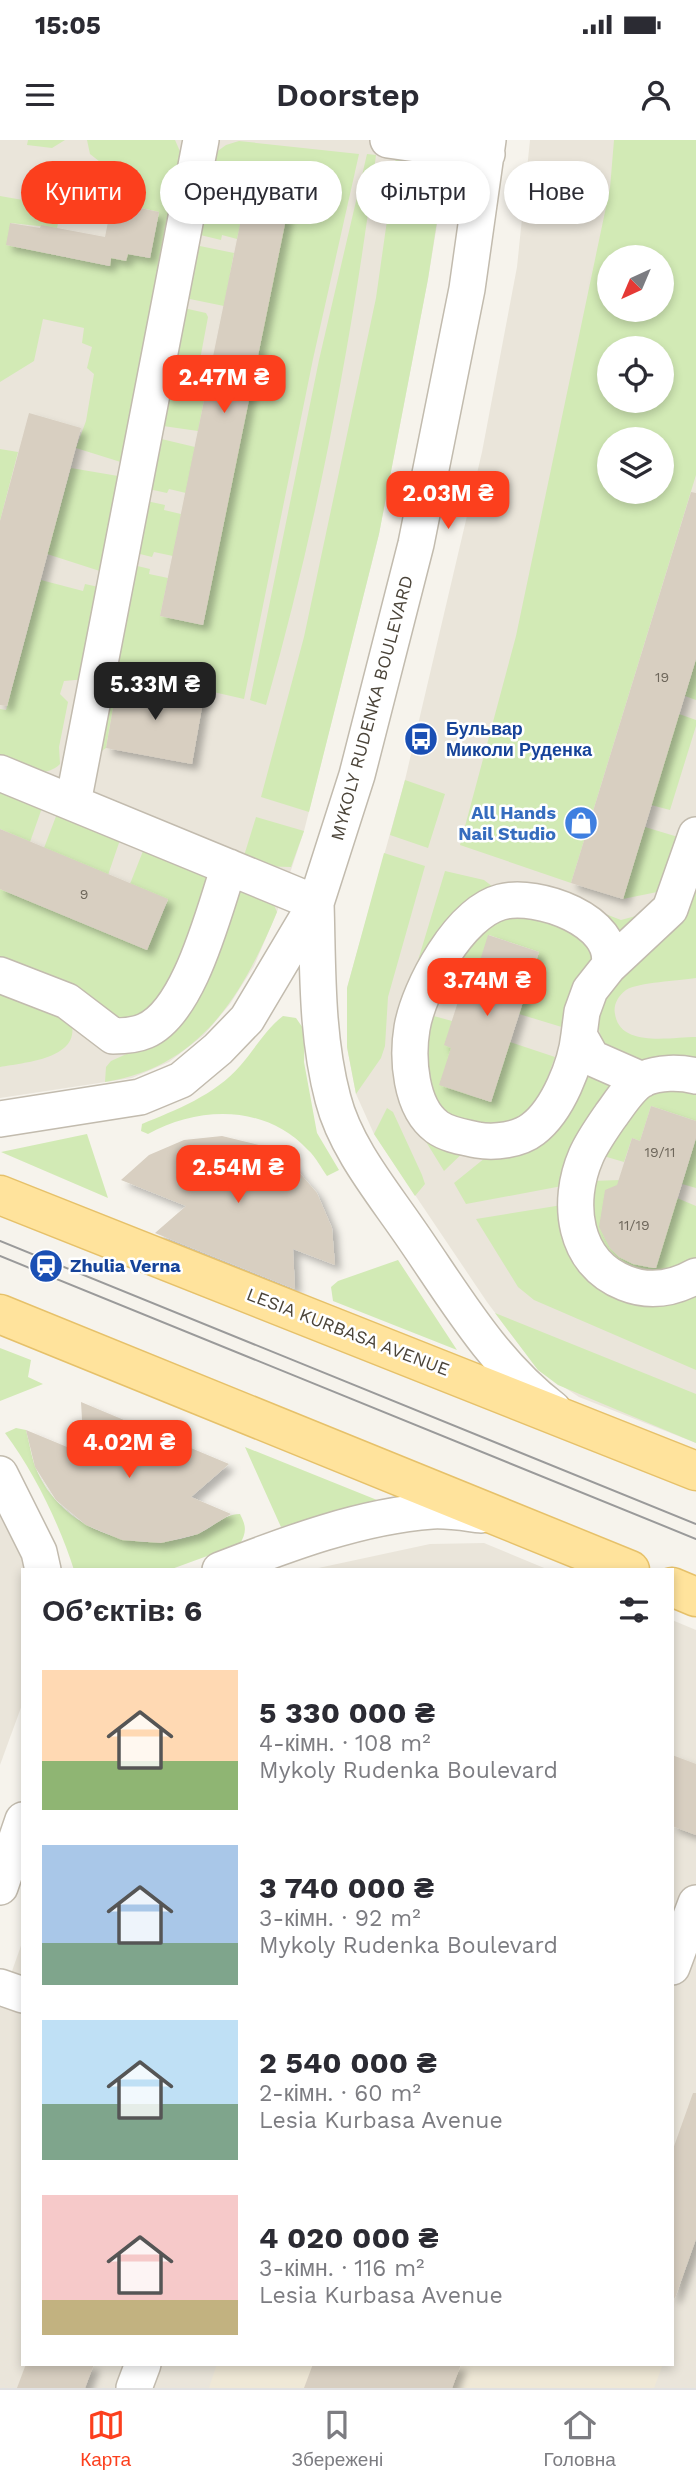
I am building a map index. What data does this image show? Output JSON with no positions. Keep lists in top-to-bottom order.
{
  "streets": {
    "main road": ["LESIA KURBASA AVENUE"],
    "street": ["MYKOLY RUDENKA BOULEVARD"]
  },
  "crossings": [
    ["MYKOLY RUDENKA BOULEVARD", "LESIA KURBASA AVENUE"]
  ],
  "places": {
    "bus stop": ["Бульвар Миколи Руденка"],
    "shop": ["All Hands Nail Studio"],
    "station": ["Zhulia Verna"]
  },
  "house_numbers": [
    "19",
    "9",
    "19/11",
    "11/19"
  ],
  "north": "bottom left",
  "page": {
    "status": "15:05",
    "header": "Doorstep",
    "chip": [
      "Купити",
      "Орендувати",
      "Фільтри",
      "Нове"
    ],
    "price": [
      "2.47M ₴",
      "2.03M ₴",
      "5.33M ₴",
      "3.74M ₴",
      "2.54M ₴",
      "4.02M ₴"
    ],
    "heading": "Об’єктів: 6",
    "list": [
      {
        "name": "5 330 000 ₴",
        "note": "4-кімн. · 108 m² · Mykoly Rudenka Boulevard"
      },
      {
        "name": "3 740 000 ₴",
        "note": "3-кімн. · 92 m² · Mykoly Rudenka Boulevard"
      },
      {
        "name": "2 540 000 ₴",
        "note": "2-кімн. · 60 m² · Lesia Kurbasa Avenue"
      },
      {
        "name": "4 020 000 ₴",
        "note": "3-кімн. · 116 m² · Lesia Kurbasa Avenue"
      }
    ],
    "tabs": ["Карта", "Збережені", "Головна"]
  }
}
